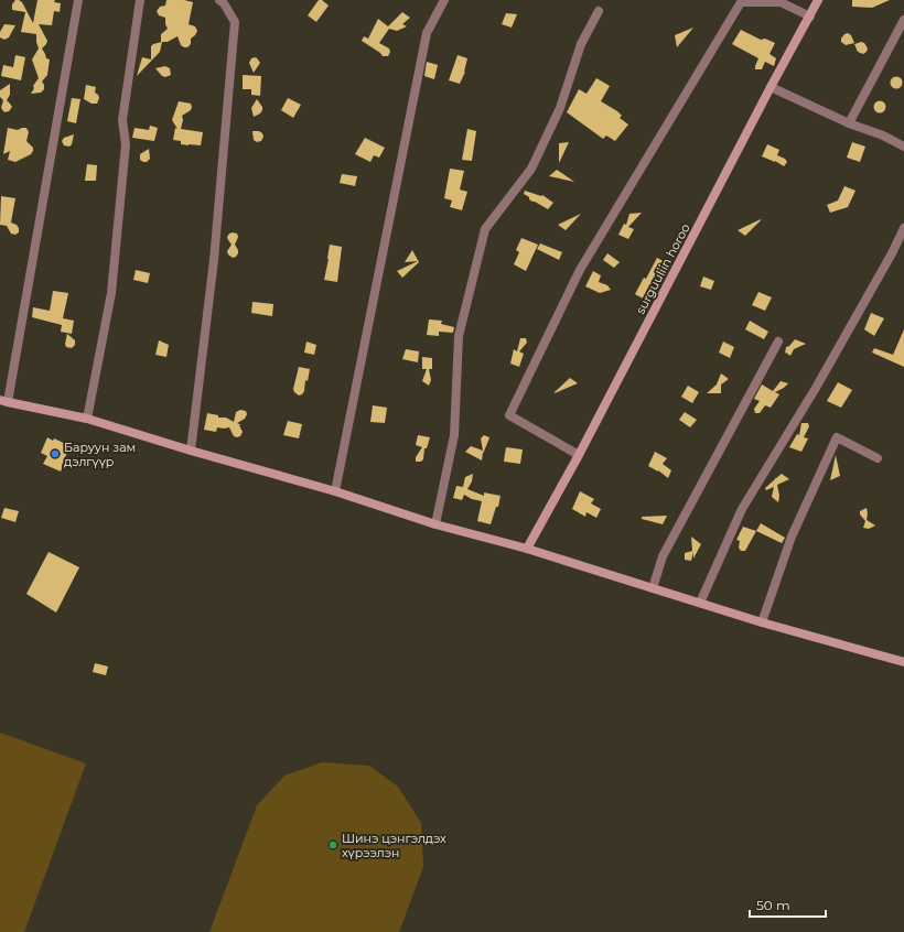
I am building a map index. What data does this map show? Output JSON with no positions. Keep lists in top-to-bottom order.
{
  "streets": {
    "street": ["surguuliin horoo"]
  },
  "places": ["Баруун зам дэлгүүр", "Шинэ цэнгэлдэх хүрээлэн"],
  "scale_bar": "50 m"
}
